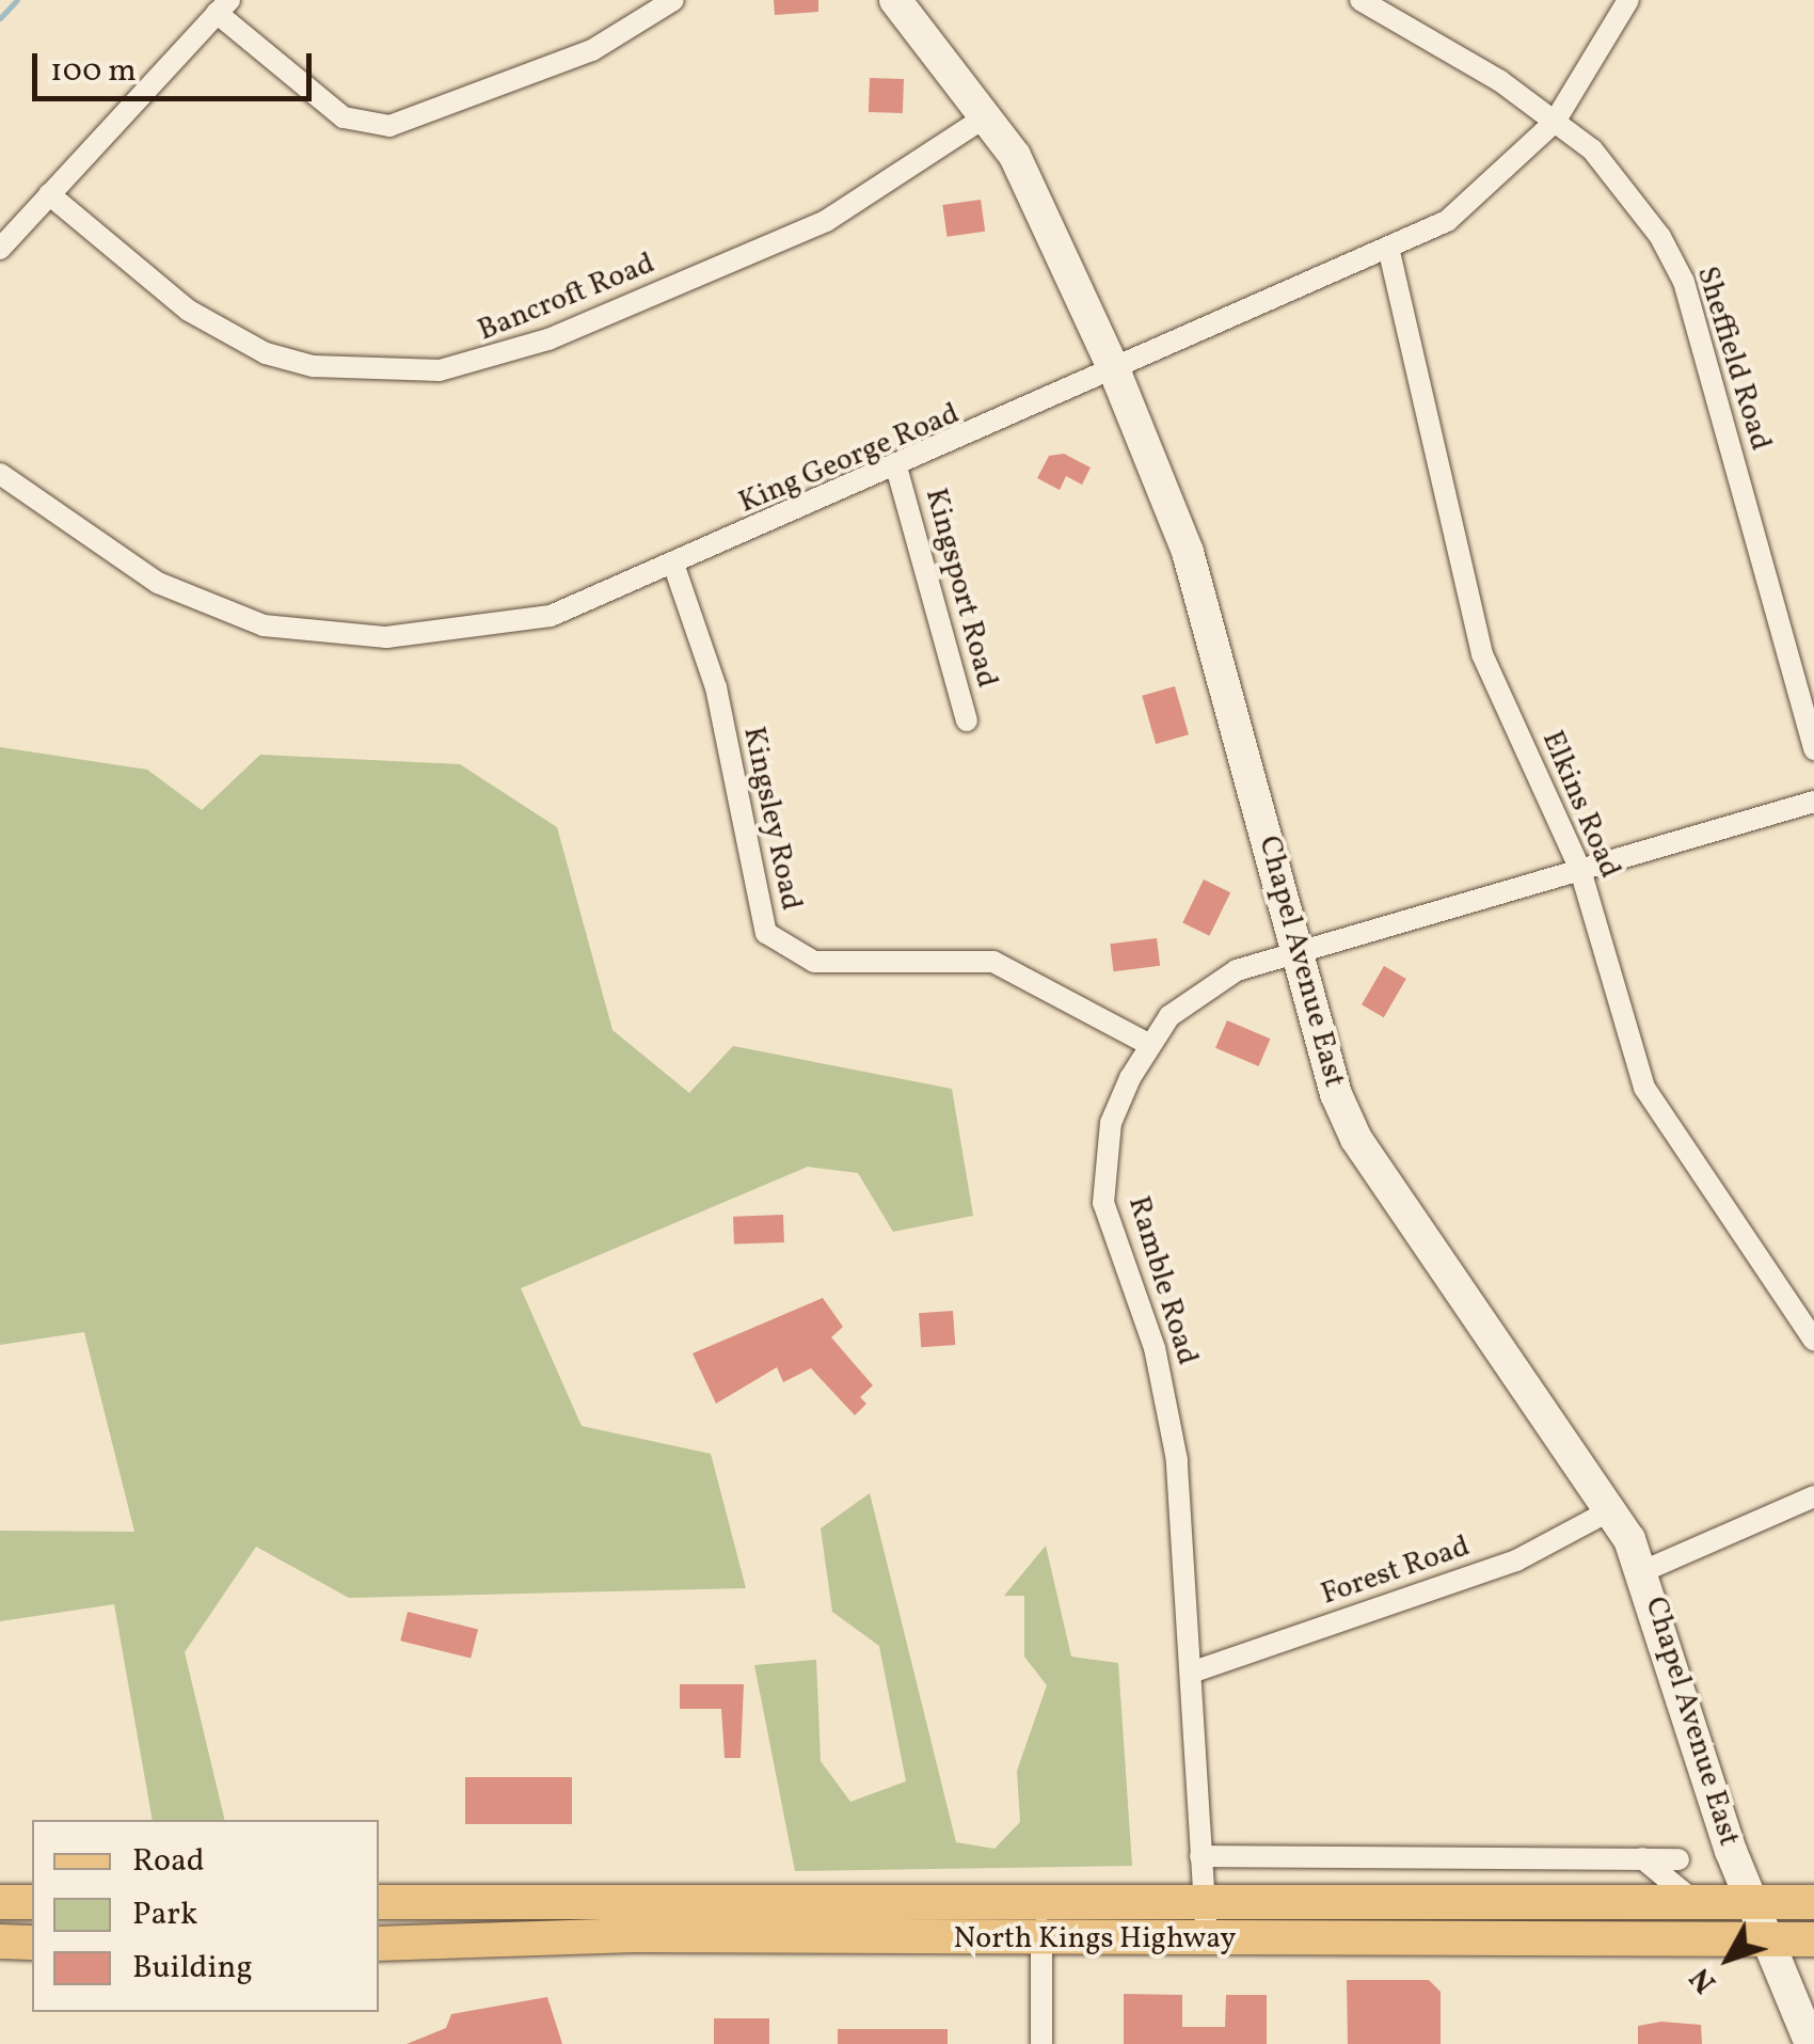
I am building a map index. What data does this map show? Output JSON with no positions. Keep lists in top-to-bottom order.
{
  "streets": {
    "main road": ["North Kings Highway"],
    "street": [
      "Bancroft Road",
      "Sheffield Road",
      "King George Road",
      "Kingsport Road",
      "Elkins Road",
      "Kingsley Road",
      "Chapel Avenue East",
      "Ramble Road",
      "Forest Road"
    ]
  },
  "crossings": [
    ["Bancroft Road", "Chapel Avenue East"],
    ["Sheffield Road", "King George Road"],
    ["King George Road", "Kingsport Road"],
    ["King George Road", "Elkins Road"],
    ["King George Road", "Kingsley Road"],
    ["King George Road", "Chapel Avenue East"],
    ["Elkins Road", "Ramble Road"],
    ["Kingsley Road", "Ramble Road"],
    ["Chapel Avenue East", "Ramble Road"],
    ["Chapel Avenue East", "Forest Road"],
    ["Chapel Avenue East", "North Kings Highway"],
    ["Ramble Road", "Forest Road"],
    ["Ramble Road", "North Kings Highway"]
  ],
  "legend": ["Road", "Park", "Building"],
  "scale_bar": "100 m",
  "north": "bottom left"
}
